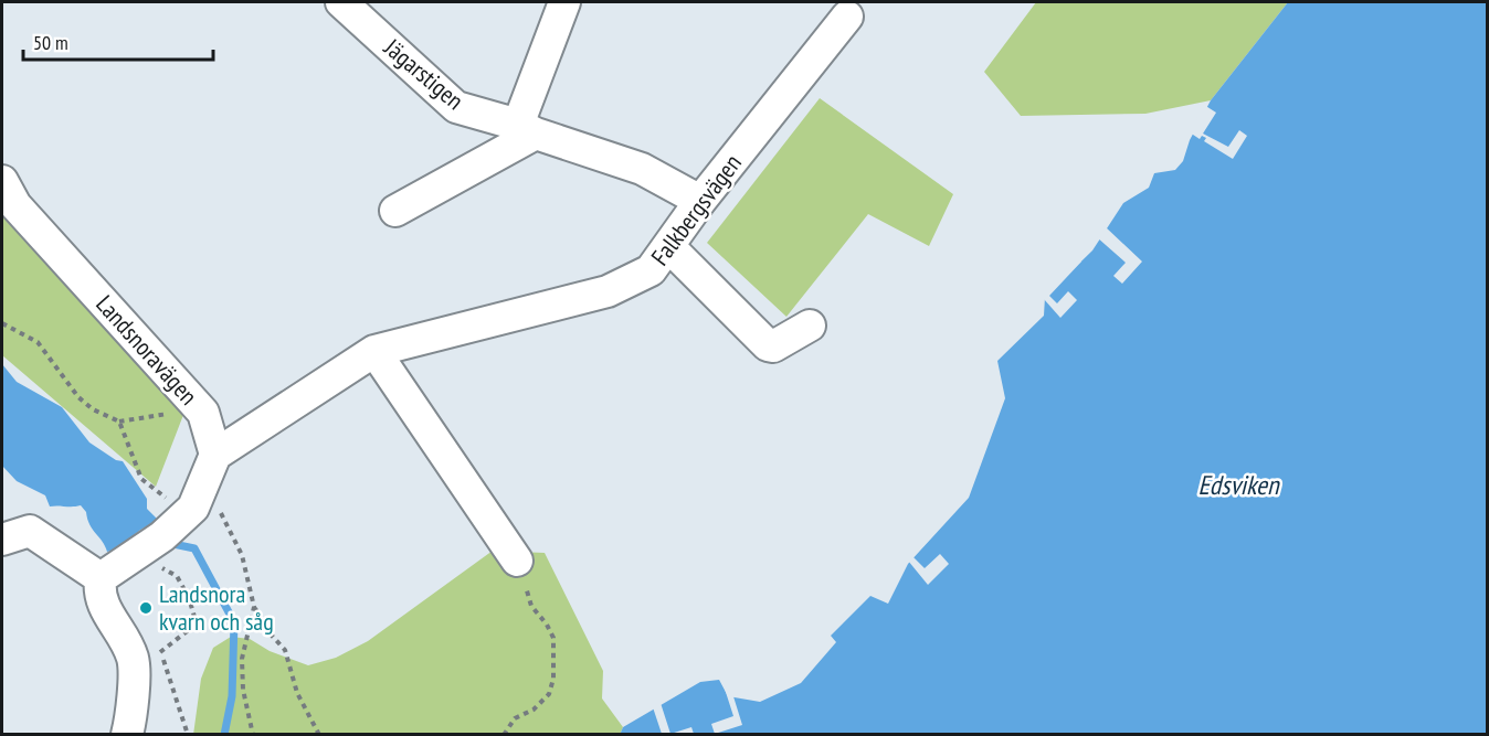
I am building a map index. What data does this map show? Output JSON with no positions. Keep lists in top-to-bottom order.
{
  "streets": {
    "street": ["Jägarstigen", "Falkbergsvägen", "Landsnoravägen"]
  },
  "crossings": [
    ["Jägarstigen", "Falkbergsvägen"],
    ["Falkbergsvägen", "Landsnoravägen"]
  ],
  "water": ["Edsviken"],
  "places": ["Landsnora kvarn och såg"],
  "scale_bar": "50 m"
}
